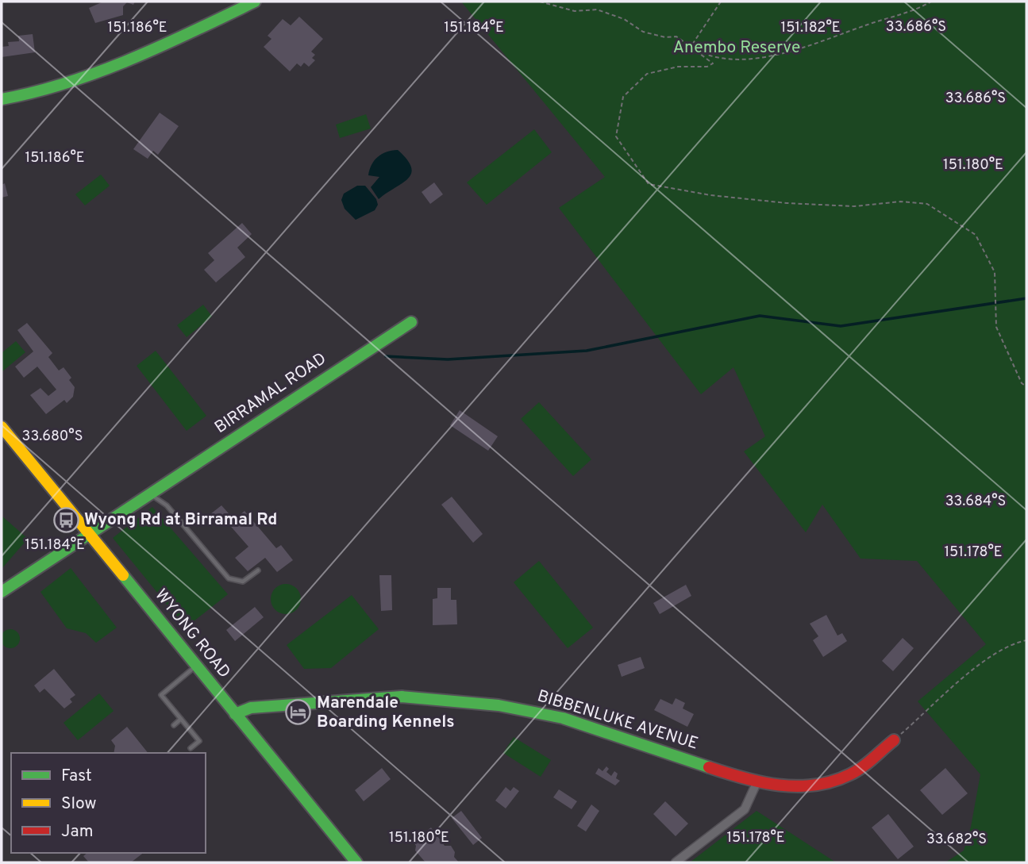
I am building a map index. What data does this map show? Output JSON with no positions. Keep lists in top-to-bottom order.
{
  "streets": {
    "street": ["BIRRAMAL ROAD", "WYONG ROAD", "BIBBENLUKE AVENUE"]
  },
  "crossings": [
    ["BIRRAMAL ROAD", "WYONG ROAD"],
    ["WYONG ROAD", "BIBBENLUKE AVENUE"]
  ],
  "parks": ["Anembo Reserve"],
  "places": {
    "bus stop": ["Wyong Rd at Birramal Rd"],
    "hotel": ["Marendale Boarding Kennels"]
  },
  "legend": ["Fast", "Slow", "Jam"],
  "coordinates": [
    "33.686°S",
    "151.186°E",
    "151.184°E",
    "151.182°E",
    "151.180°E",
    "33.680°S",
    "33.684°S",
    "151.178°E",
    "33.682°S"
  ]
}
